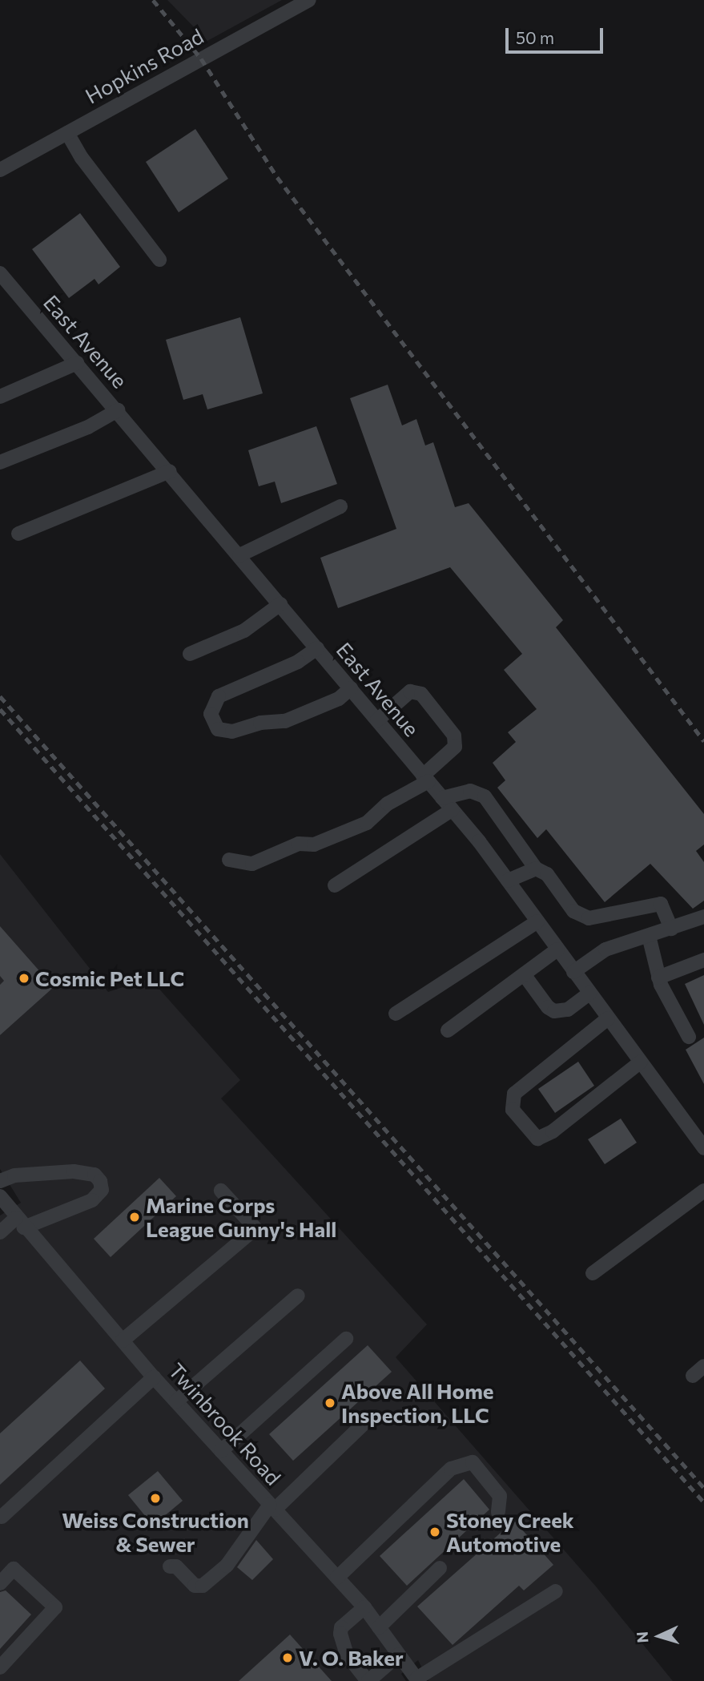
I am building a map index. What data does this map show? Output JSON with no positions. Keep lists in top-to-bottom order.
{
  "streets": {
    "street": ["Hopkins Road", "East Avenue", "Twinbrook Road"]
  },
  "places": [
    "Cosmic Pet LLC",
    "Marine Corps League Gunny's Hall",
    "Above All Home Inspection, LLC",
    "Weiss Construction & Sewer",
    "Stoney Creek Automotive",
    "V. O. Baker"
  ],
  "scale_bar": "50 m",
  "north": "left"
}
